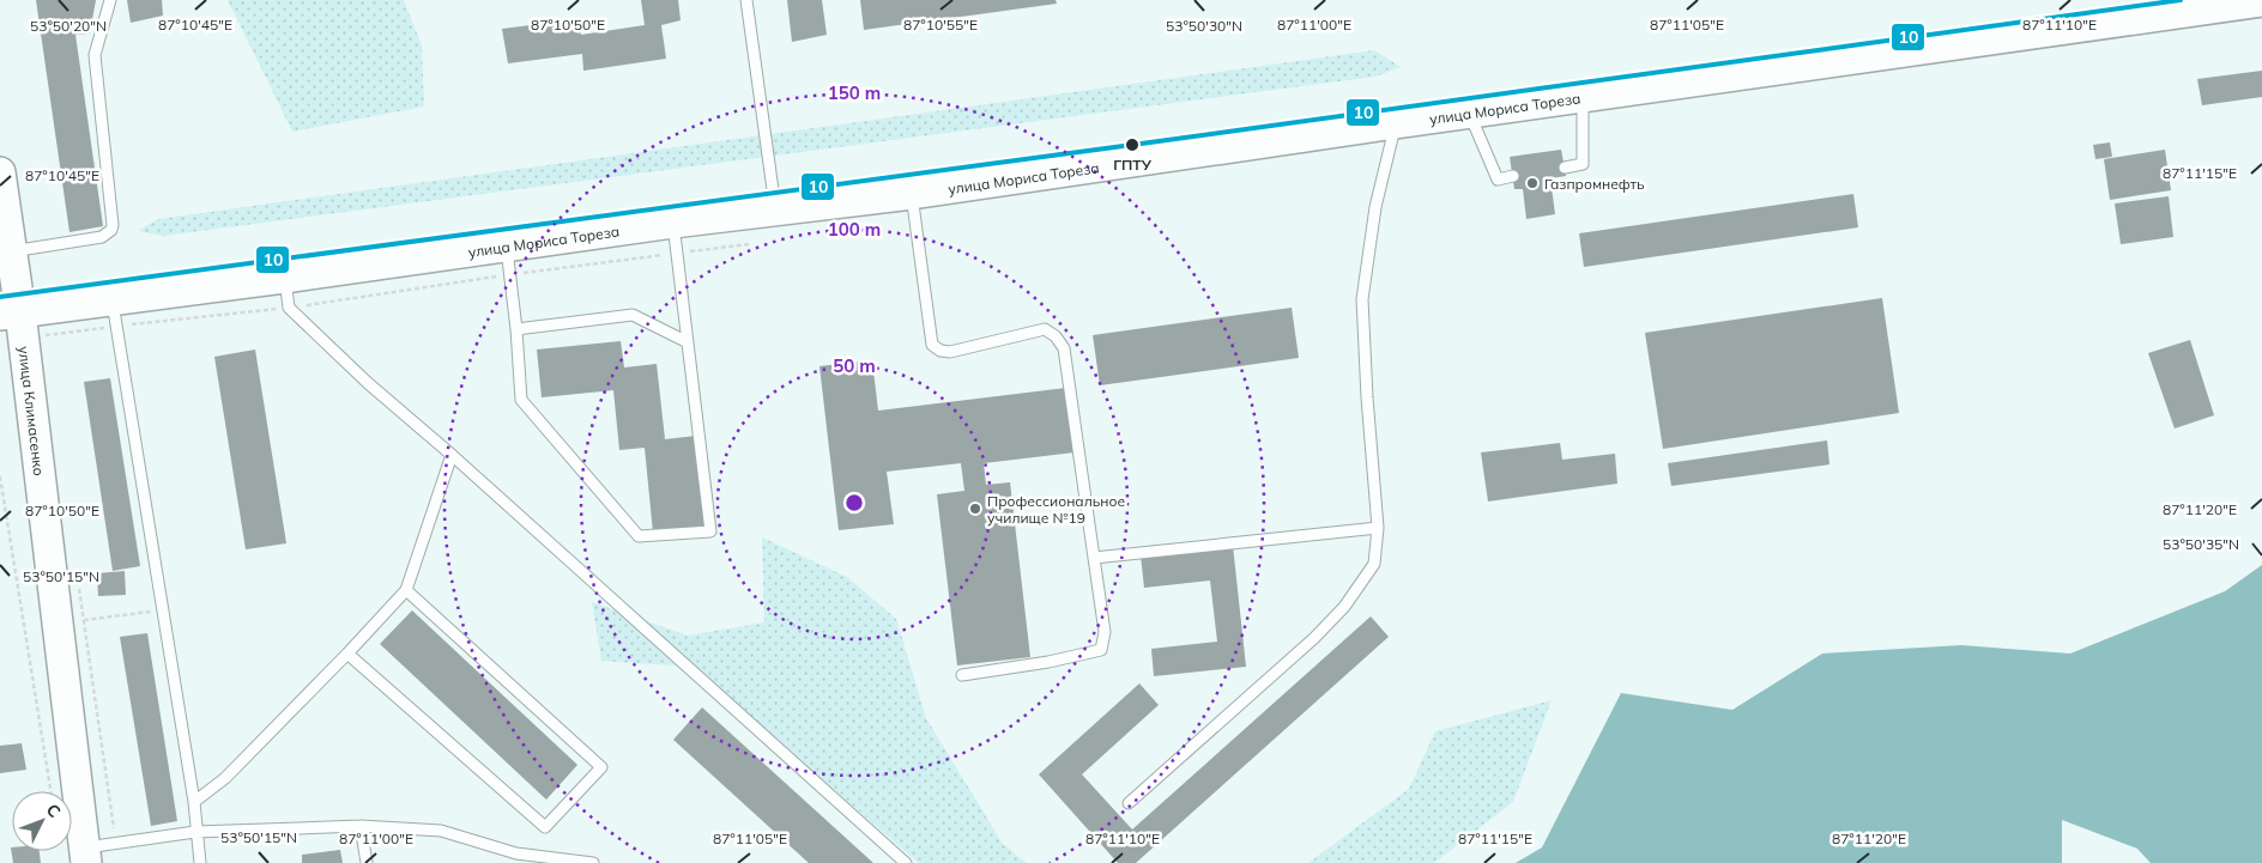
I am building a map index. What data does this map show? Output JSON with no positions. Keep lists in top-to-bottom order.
{
  "streets": {
    "street": ["улица Мориса Тореза", "улица Климасенко"]
  },
  "crossings": [
    ["улица Мориса Тореза", "улица Климасенко"]
  ],
  "places": ["ГПТУ", "Газпромнефть", "Профессиональное училище №19"],
  "lines": ["transit line 10"],
  "north": "top right",
  "coordinates": [
    "87°10'55\"E",
    "87°11'00\"E",
    "87°11'05\"E",
    "87°10'45\"E",
    "87°10'50\"E",
    "87°11'10\"E",
    "53°50'20\"N",
    "53°50'30\"N",
    "87°11'15\"E",
    "87°11'20\"E",
    "53°50'35\"N",
    "53°50'15\"N"
  ],
  "rings": ["150 m", "100 m", "50 m"]
}
